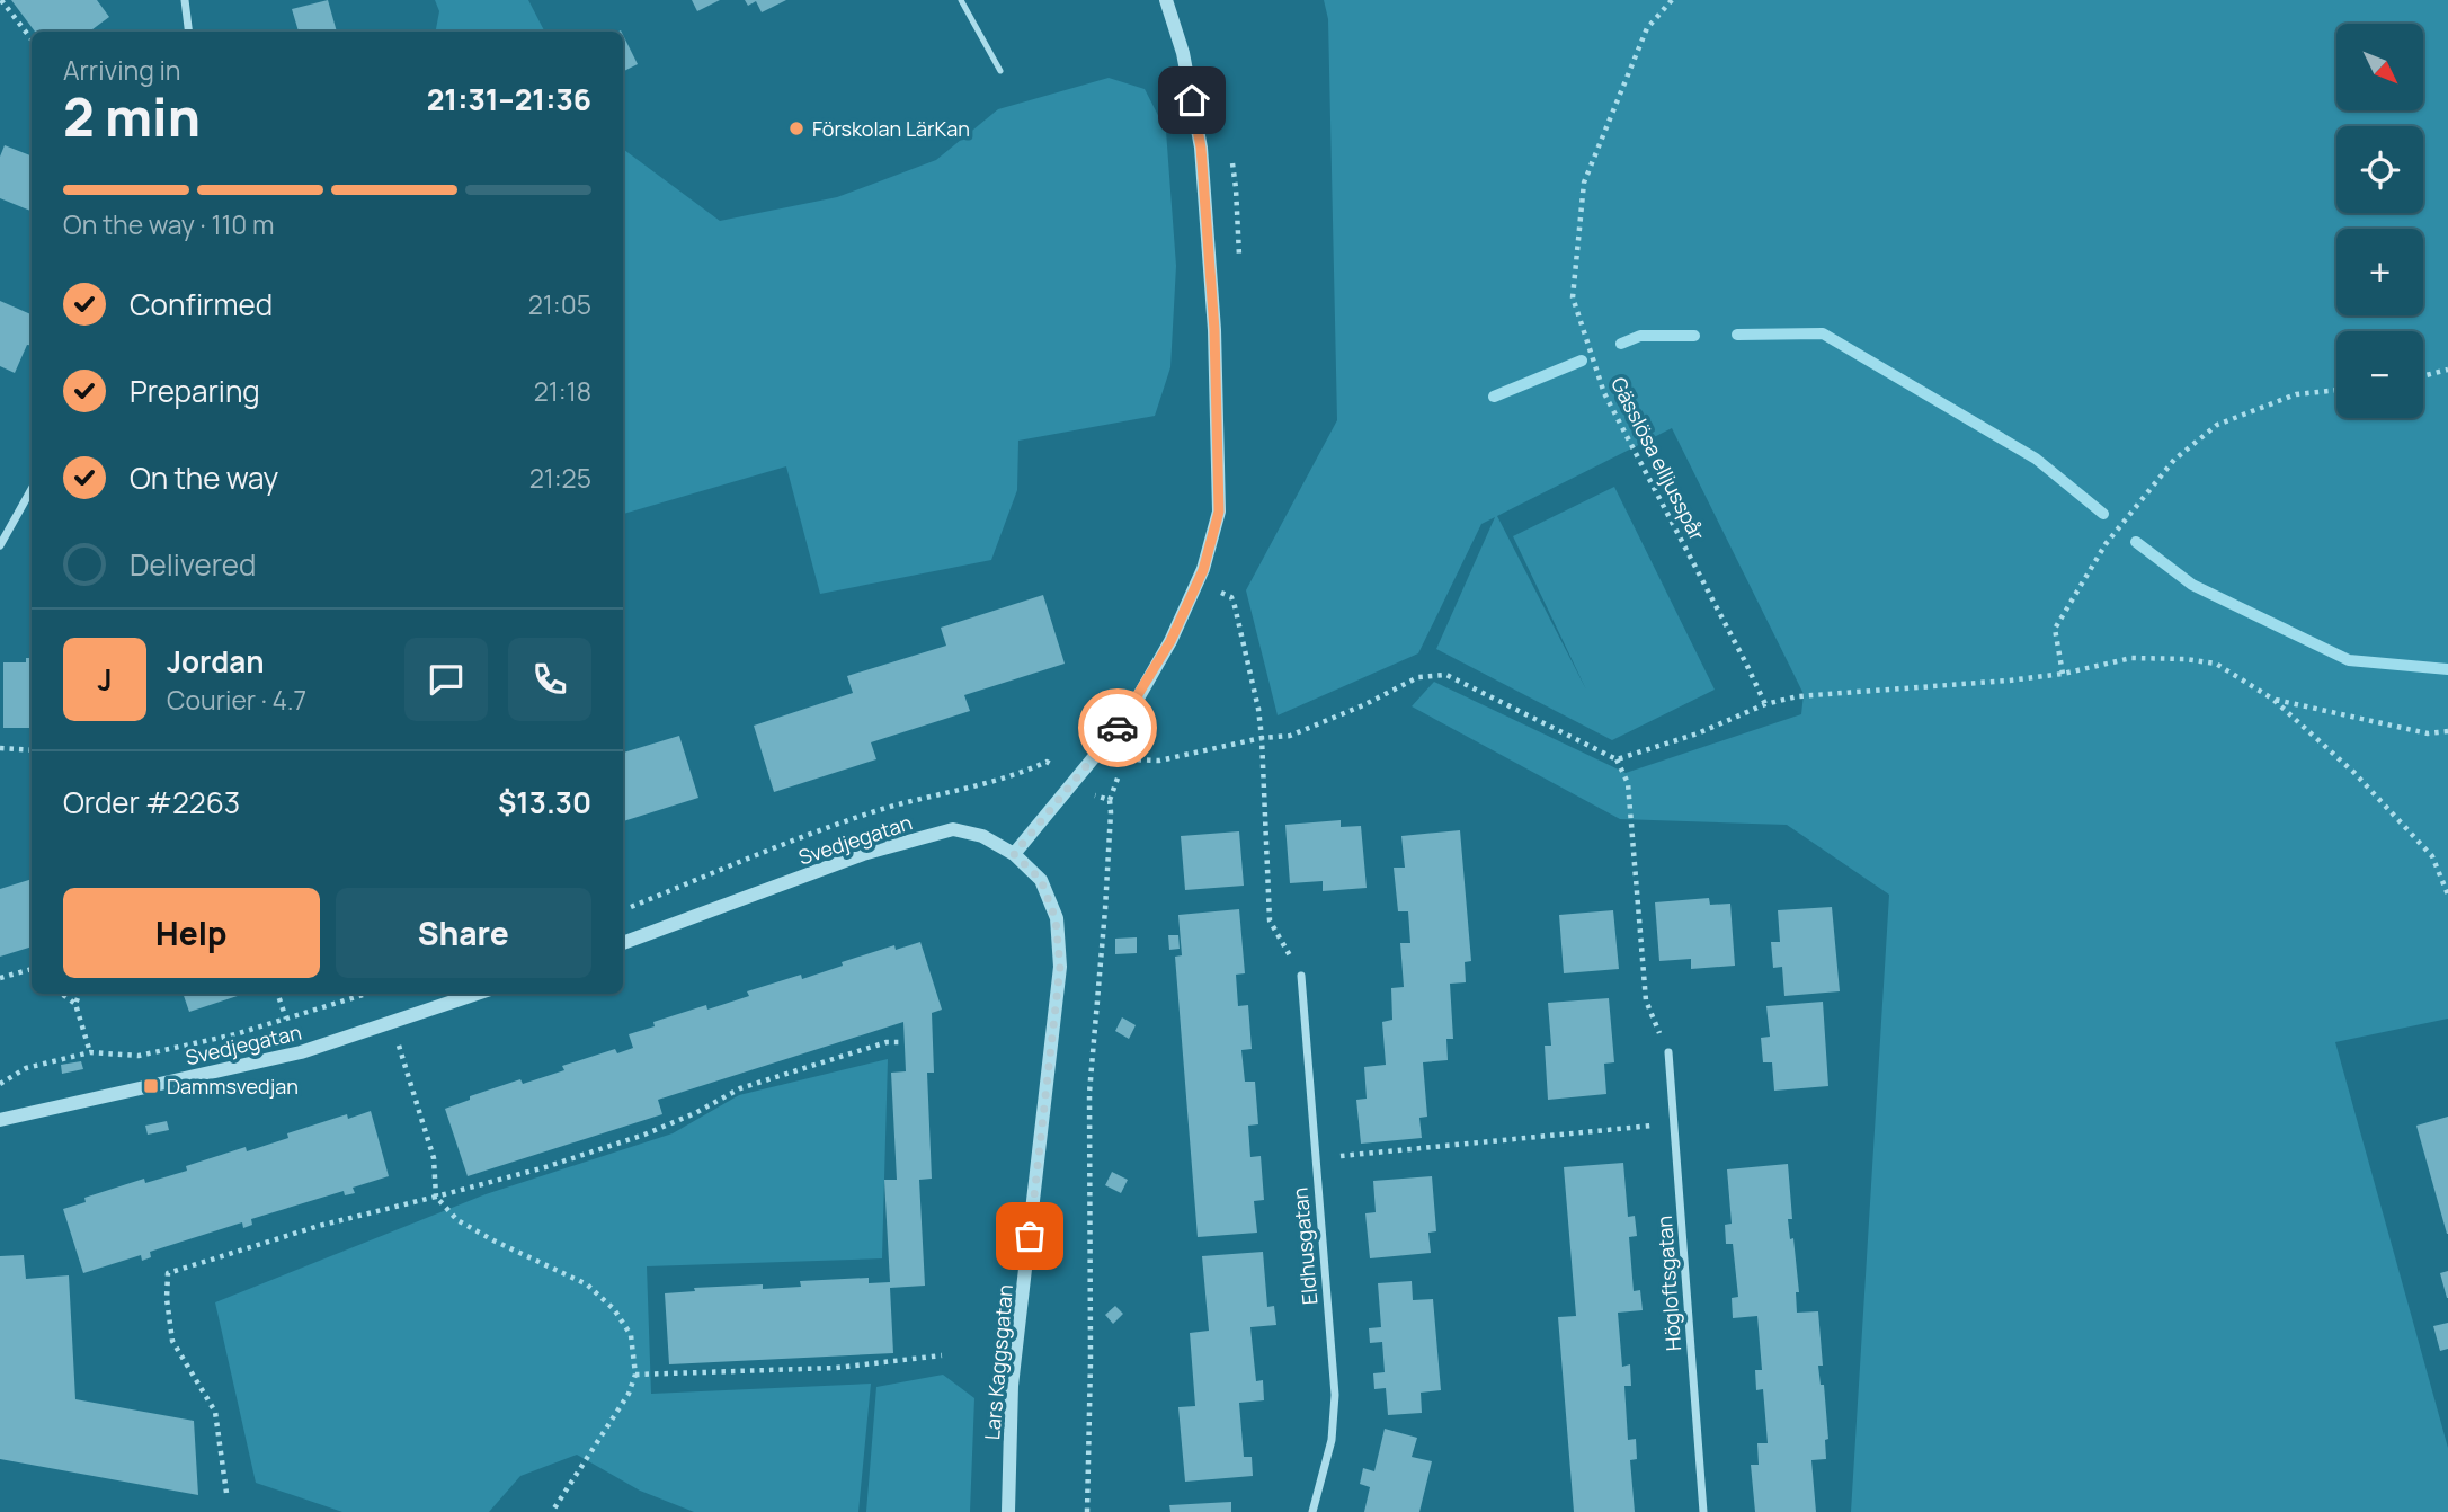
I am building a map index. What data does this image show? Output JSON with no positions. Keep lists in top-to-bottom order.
{
  "streets": {
    "street": [
      "Svedjegatan",
      "Eldhusgatan",
      "Högloftsgatan",
      "Lars Kaggsgatan"
    ],
    "path": ["Gässlösa elljusspår"]
  },
  "crossings": [
    ["Svedjegatan", "Lars Kaggsgatan"]
  ],
  "places": {
    "other": ["Förskolan LärKan"],
    "transit": ["Dammsvedjan"]
  },
  "north": "bottom right",
  "page": {
    "map_buttons": ["+", "−"],
    "heading": ["2 min", "Arriving in", "21:31–21:36"],
    "panel": [
      "Jordan",
      "Courier · 4.7",
      "Order #2263",
      "$13.30"
    ],
    "bar": "On the way · 110 m",
    "list": [
      ["Confirmed", "21:05"],
      ["Preparing", "21:18"],
      ["On the way", "21:25"],
      "Delivered"
    ],
    "round": "J",
    "buttons": ["Help", "Share"]
  }
}
